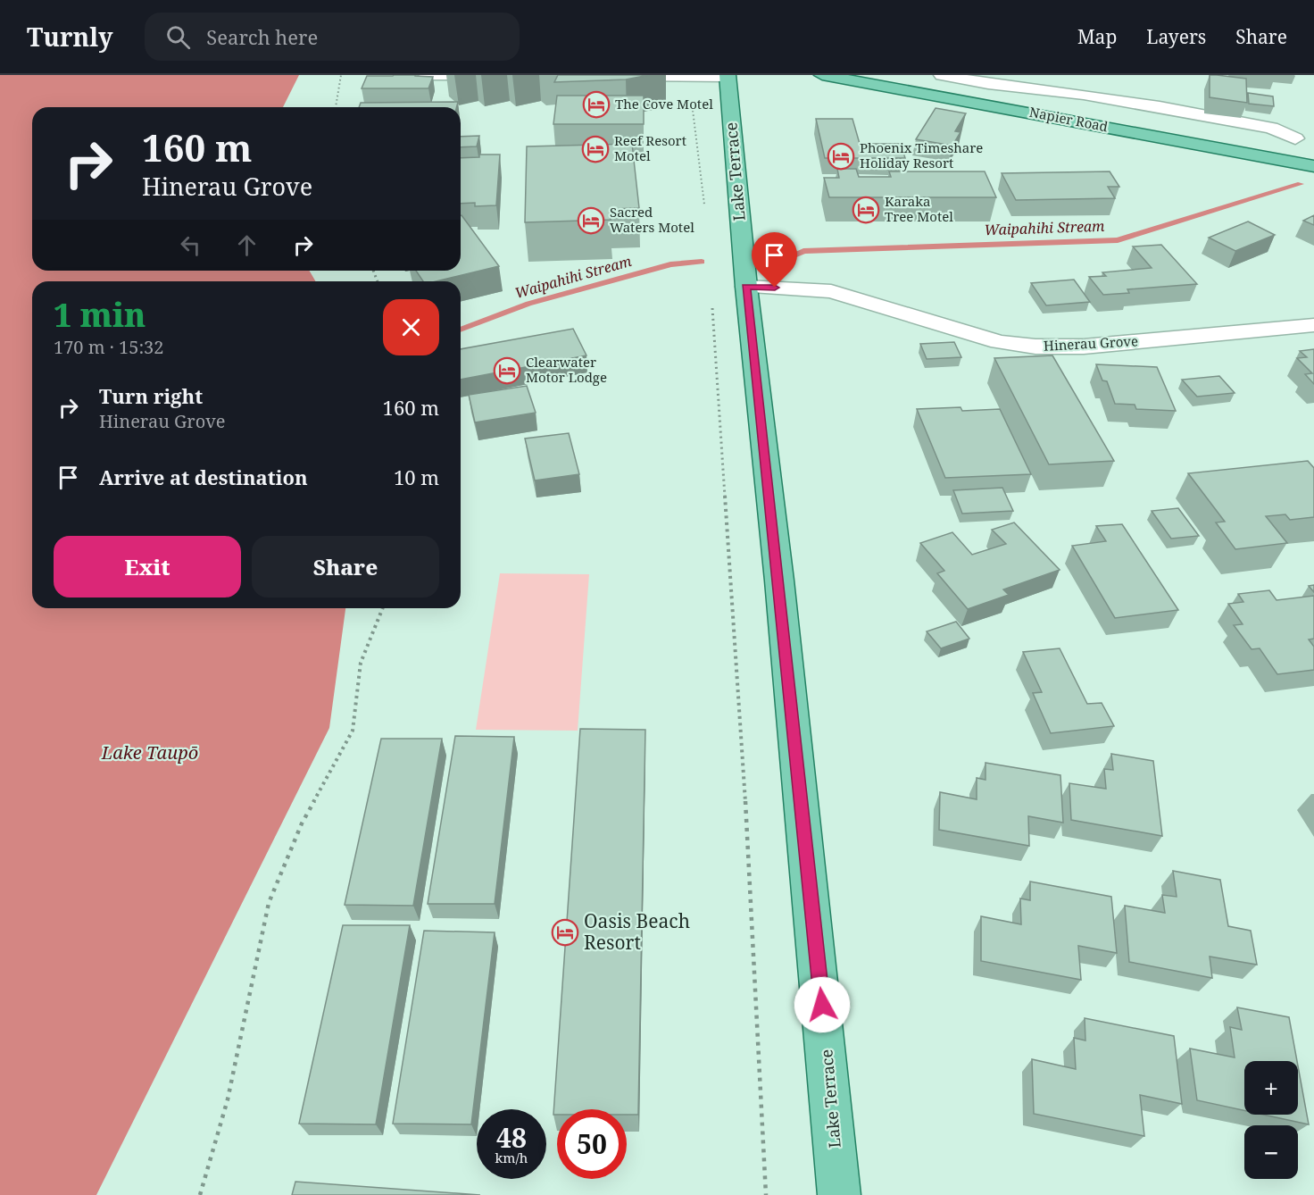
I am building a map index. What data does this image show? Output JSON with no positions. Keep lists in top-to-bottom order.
{
  "streets": {
    "main road": ["Napier Road", "Lake Terrace"],
    "street": ["Hinerau Grove"]
  },
  "crossings": [
    ["Lake Terrace", "Hinerau Grove"]
  ],
  "water": ["Waipahihi Stream", "Lake Taupō"],
  "places": {
    "hotel": [
      "The Cove Motel",
      "Reef Resort Motel",
      "Phoenix Timeshare Holiday Resort",
      "Karaka Tree Motel",
      "Sacred Waters Motel",
      "Clearwater Motor Lodge",
      "Oasis Beach Resort"
    ]
  },
  "page": {
    "header": "Turnly",
    "search": "Search here",
    "nav": ["Map", "Layers", "Share"],
    "turn": ["160 m", "Hinerau Grove"],
    "heading": ["1 min", "170 m · 15:32"],
    "list": [
      {
        "name": "Turn right",
        "note": "Hinerau Grove",
        "value": "160 m"
      },
      {
        "name": "Arrive at destination",
        "value": "10 m"
      }
    ],
    "buttons": ["Exit", "Share"],
    "map_buttons": ["+", "−"],
    "speed": "48 km/h",
    "limit": "50"
  }
}
